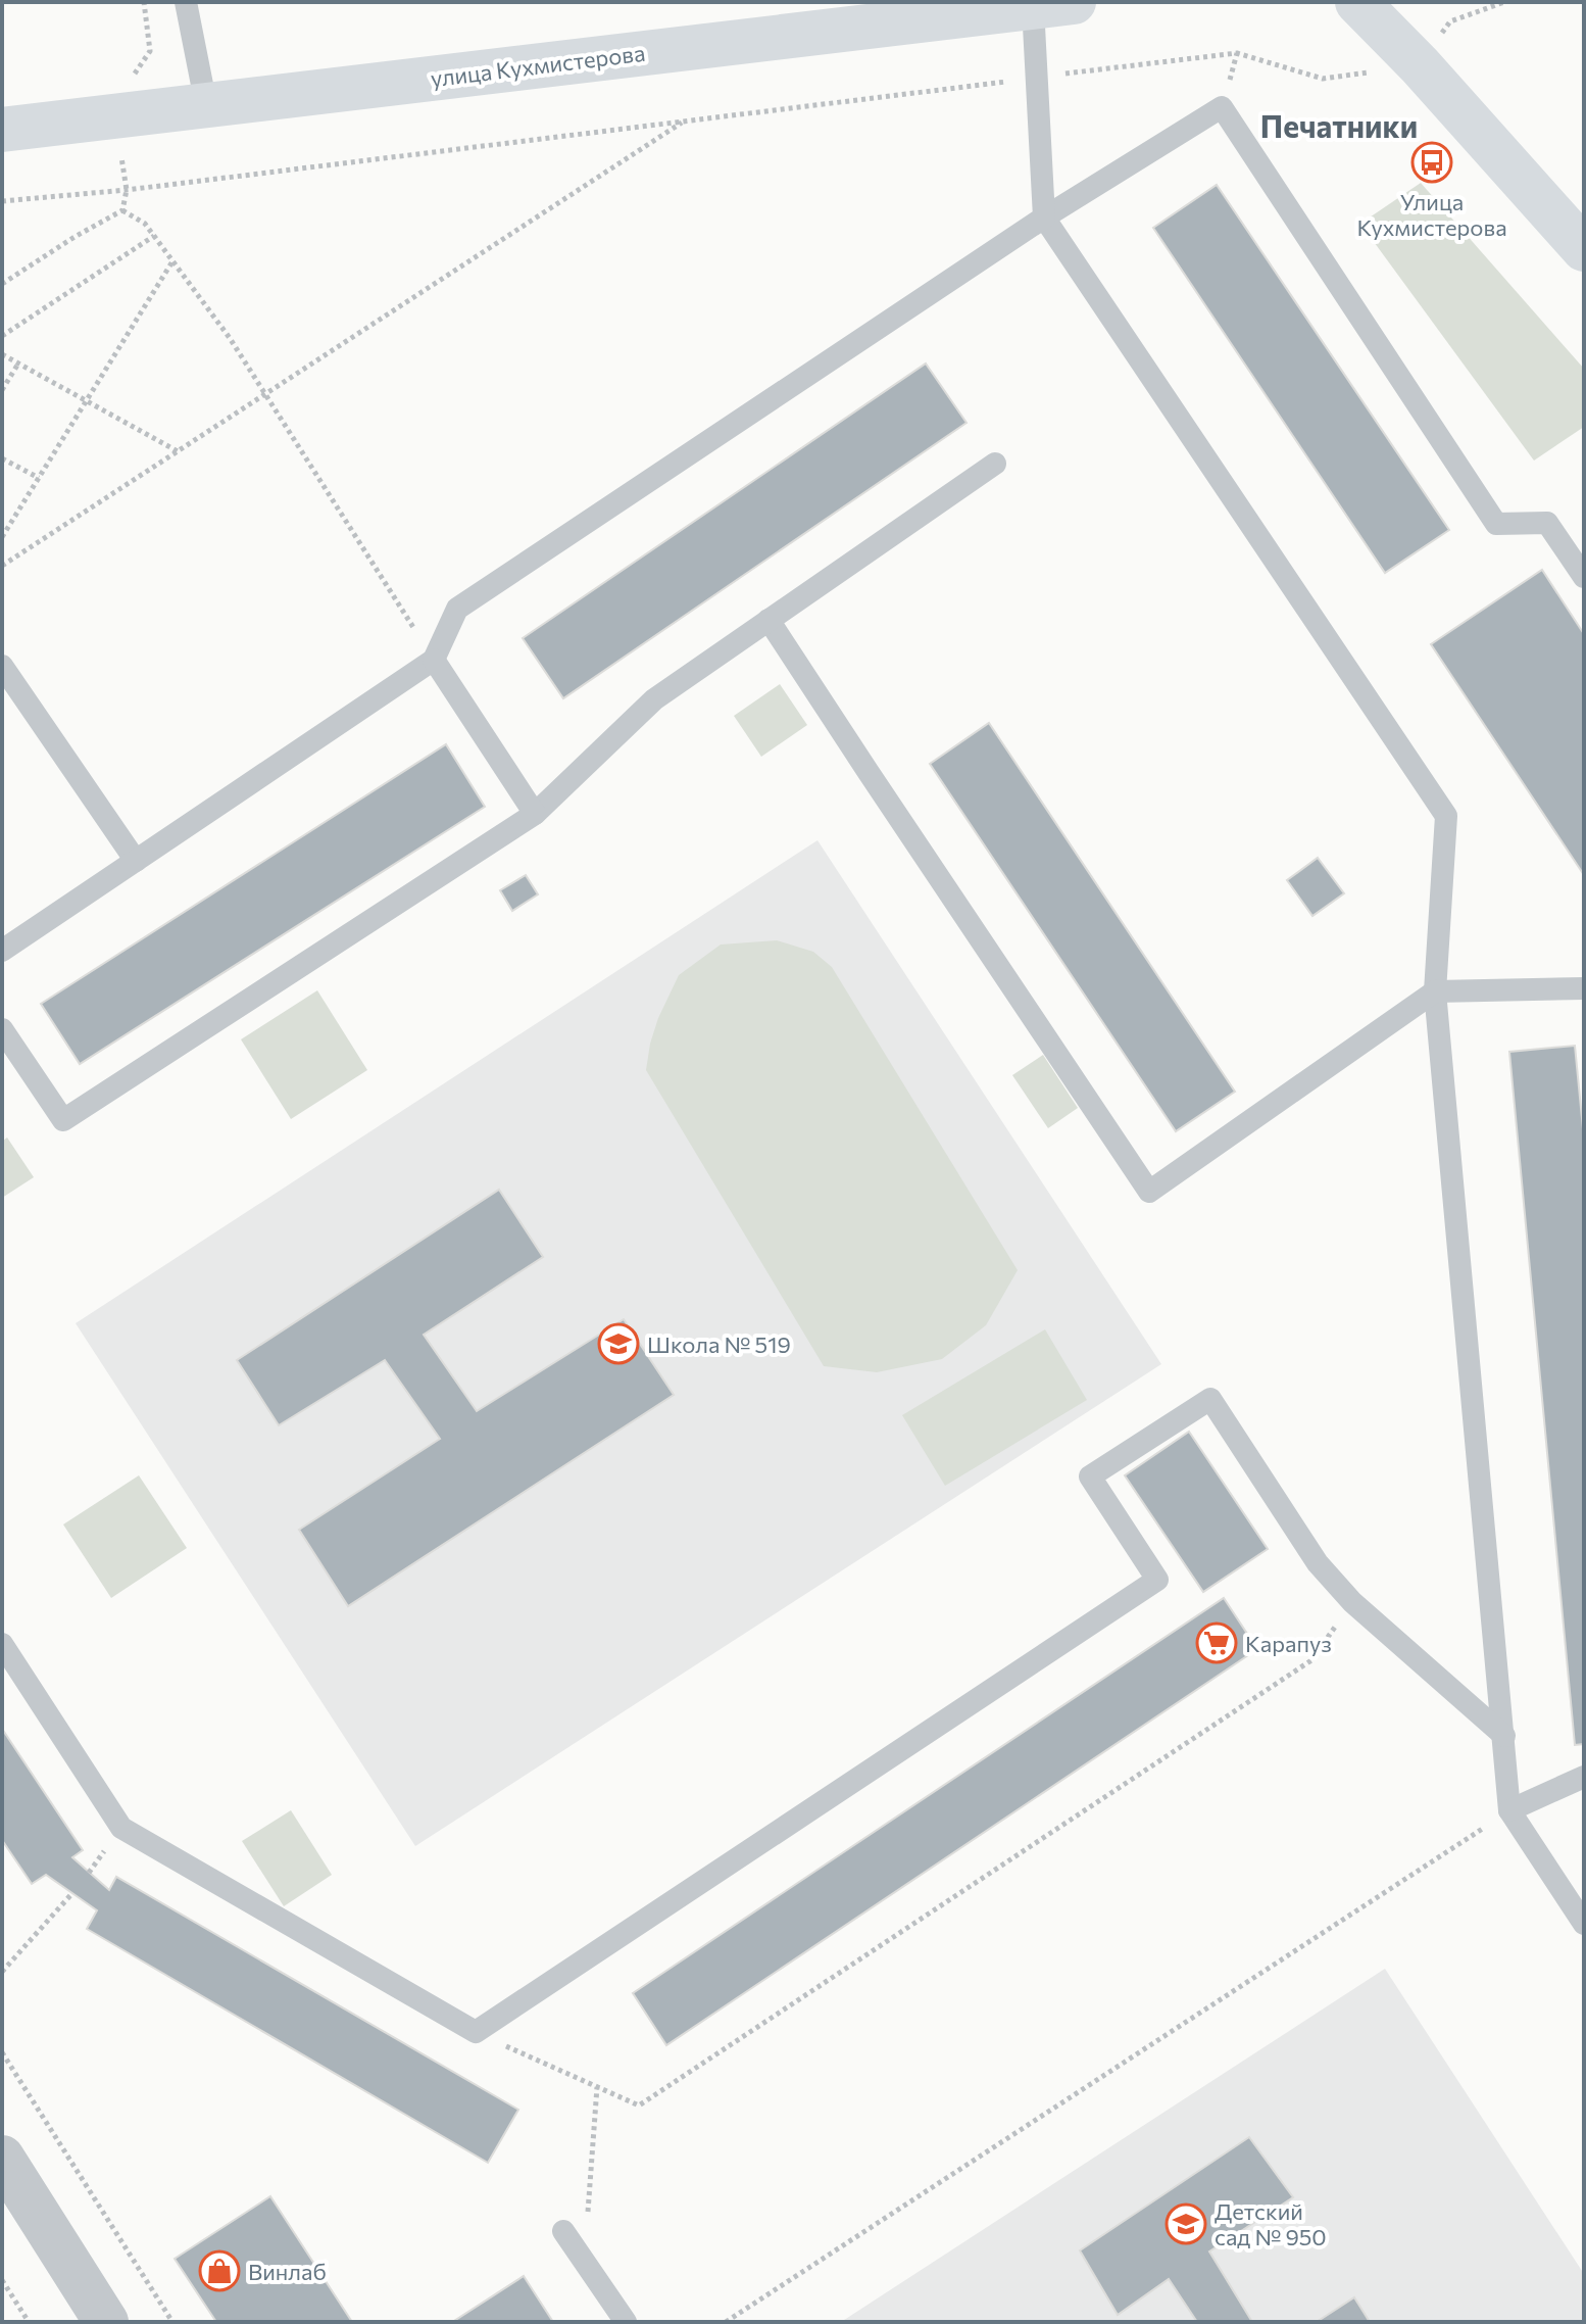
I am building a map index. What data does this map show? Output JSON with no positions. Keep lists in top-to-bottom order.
{
  "streets": {
    "main road": ["улица Кухмистерова"]
  },
  "districts": ["Печатники"],
  "places": {
    "bus stop": ["Улица Кухмистерова"],
    "school or university": ["Школа № 519", "Детский сад № 950"],
    "supermarket": ["Карапуз"],
    "shop": ["Винлаб"]
  }
}
